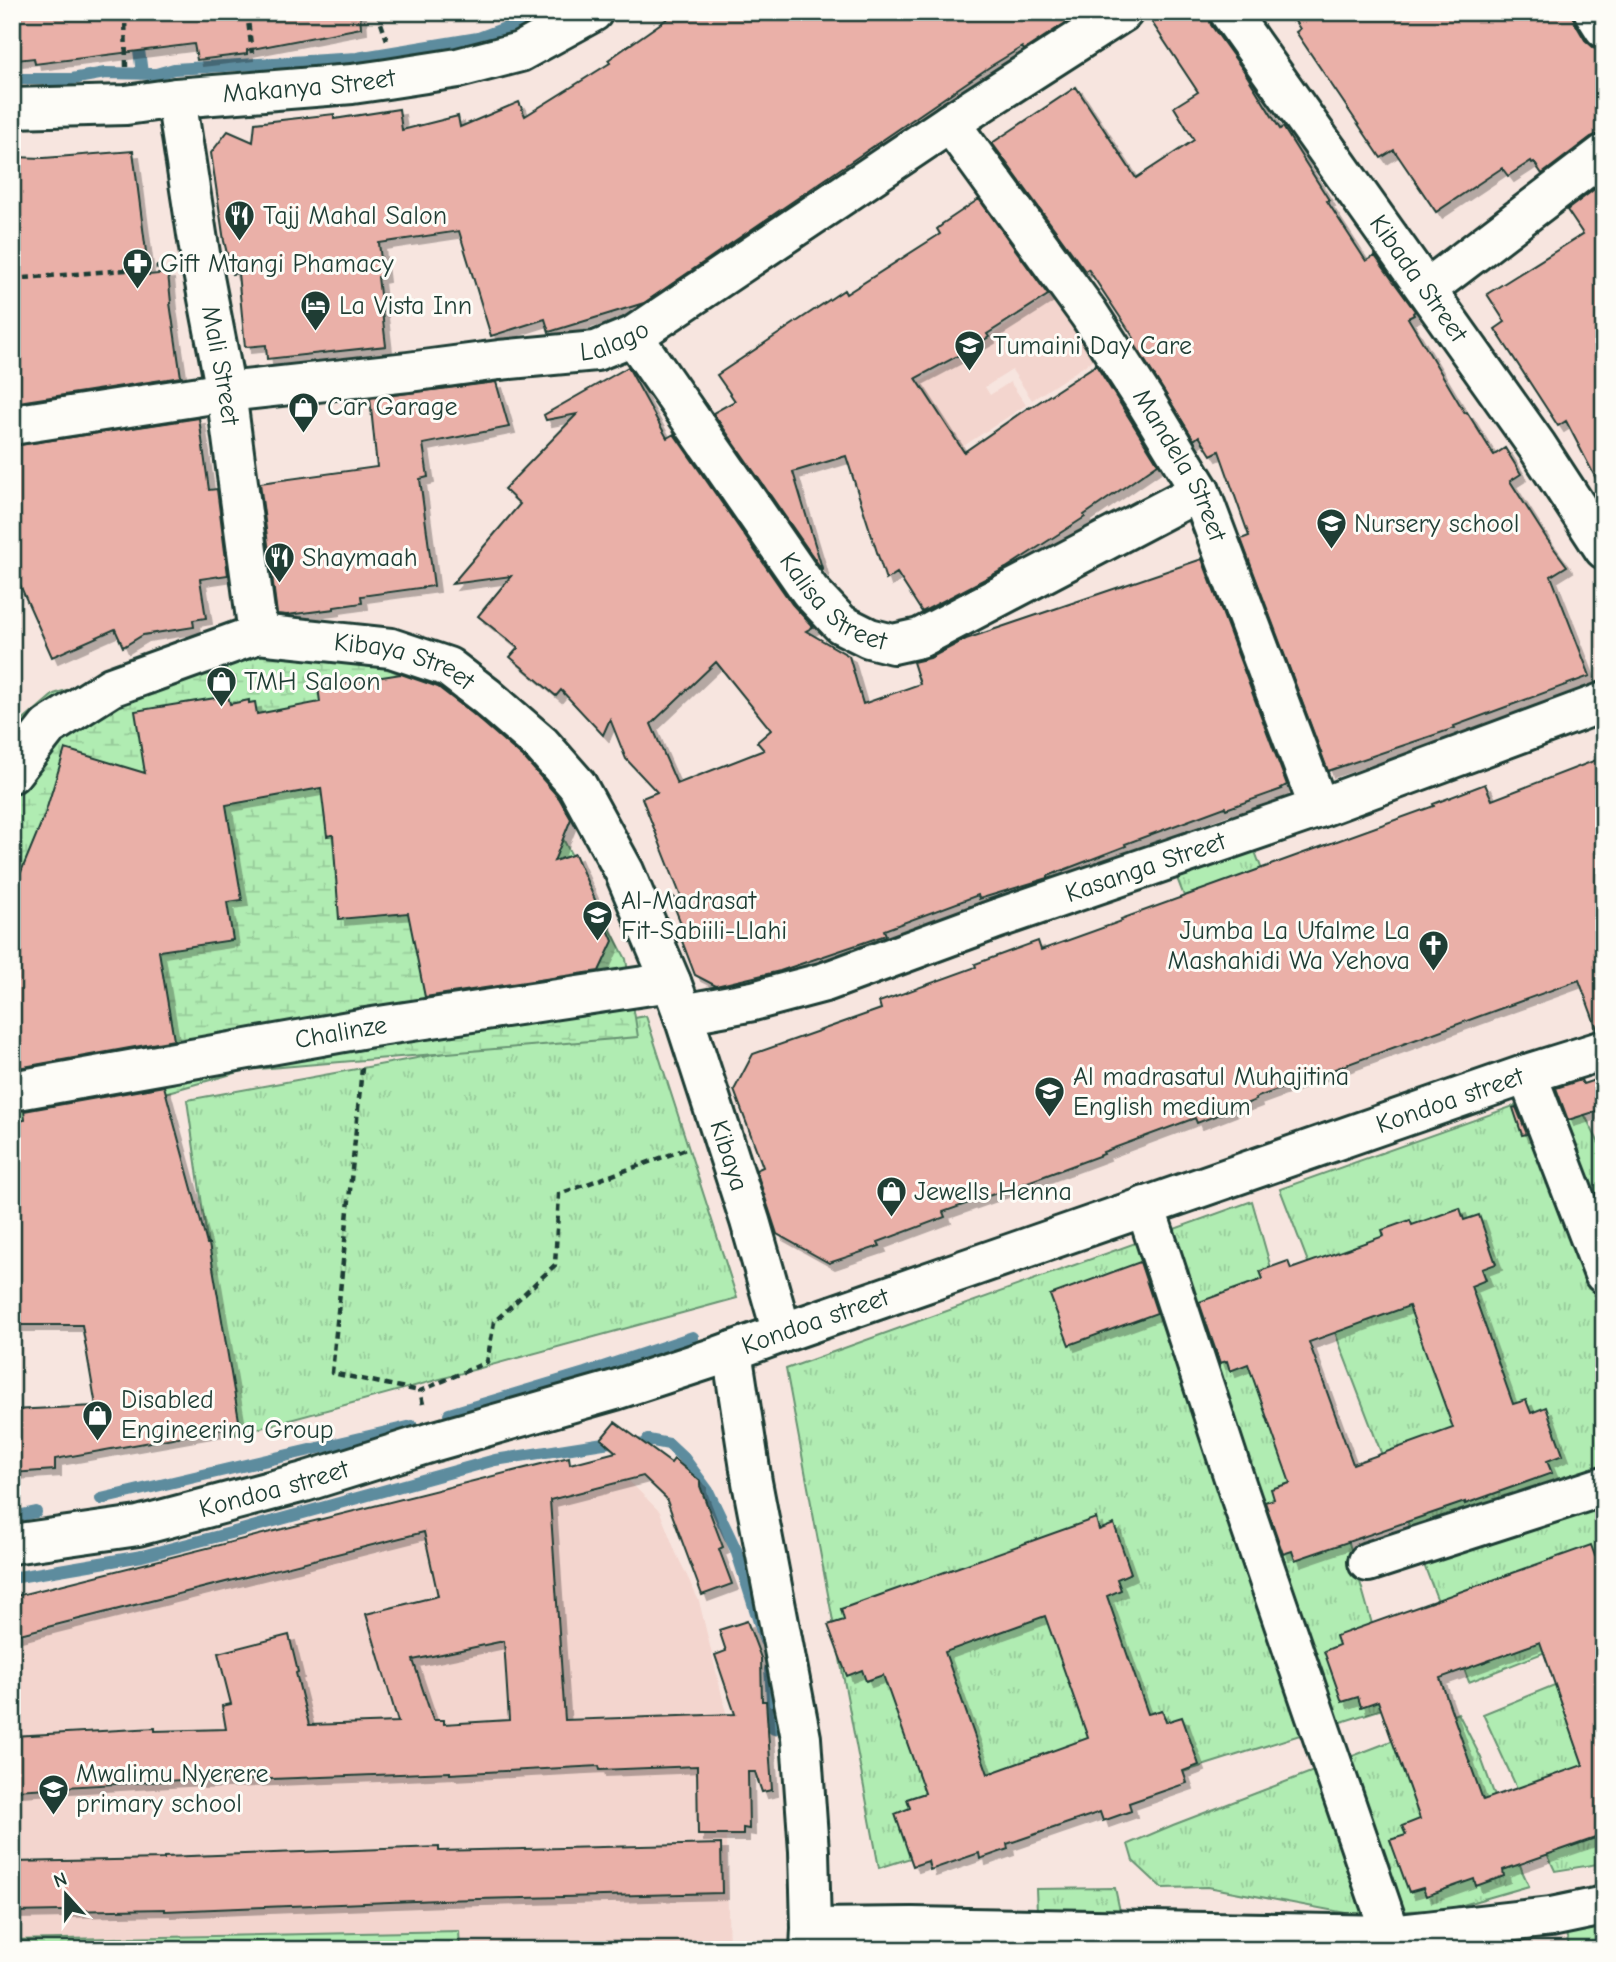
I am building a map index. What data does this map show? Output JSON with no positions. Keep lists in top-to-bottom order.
{
  "streets": {
    "street": [
      "Makanya Street",
      "Kibada Street",
      "Lalago",
      "Mali Street",
      "Mandela Street",
      "Kalisa Street",
      "Kibaya Street",
      "Kasanga Street",
      "Chalinze",
      "Kondoa street",
      "Kibaya"
    ]
  },
  "crossings": [
    ["Makanya Street", "Mali Street"],
    ["Lalago", "Mali Street"],
    ["Lalago", "Mandela Street"],
    ["Lalago", "Kalisa Street"],
    ["Mali Street", "Kibaya Street"],
    ["Mandela Street", "Kalisa Street"],
    ["Mandela Street", "Kasanga Street"],
    ["Kibaya Street", "Kasanga Street"],
    ["Kibaya Street", "Chalinze"],
    ["Kibaya Street", "Kibaya"],
    ["Kasanga Street", "Chalinze"],
    ["Kasanga Street", "Kibaya"],
    ["Chalinze", "Kibaya"],
    ["Kondoa street", "Kibaya"]
  ],
  "places": {
    "restaurant": ["Tajj Mahal Salon", "Shaymaah"],
    "pharmacy": ["Gift Mtangi Phamacy"],
    "hotel": ["La Vista Inn"],
    "school or university": [
      "Tumaini Day Care",
      "Nursery school",
      "Al-Madrasat Fit-Sabiili-Llahi",
      "Al madrasatul Muhajitina English medium",
      "Mwalimu Nyerere primary school"
    ],
    "shop": [
      "Car Garage",
      "TMH Saloon",
      "Jewells Henna",
      "Disabled Engineering Group"
    ],
    "church": ["Jumba La Ufalme La Mashahidi Wa Yehova"]
  },
  "north": "top"
}
